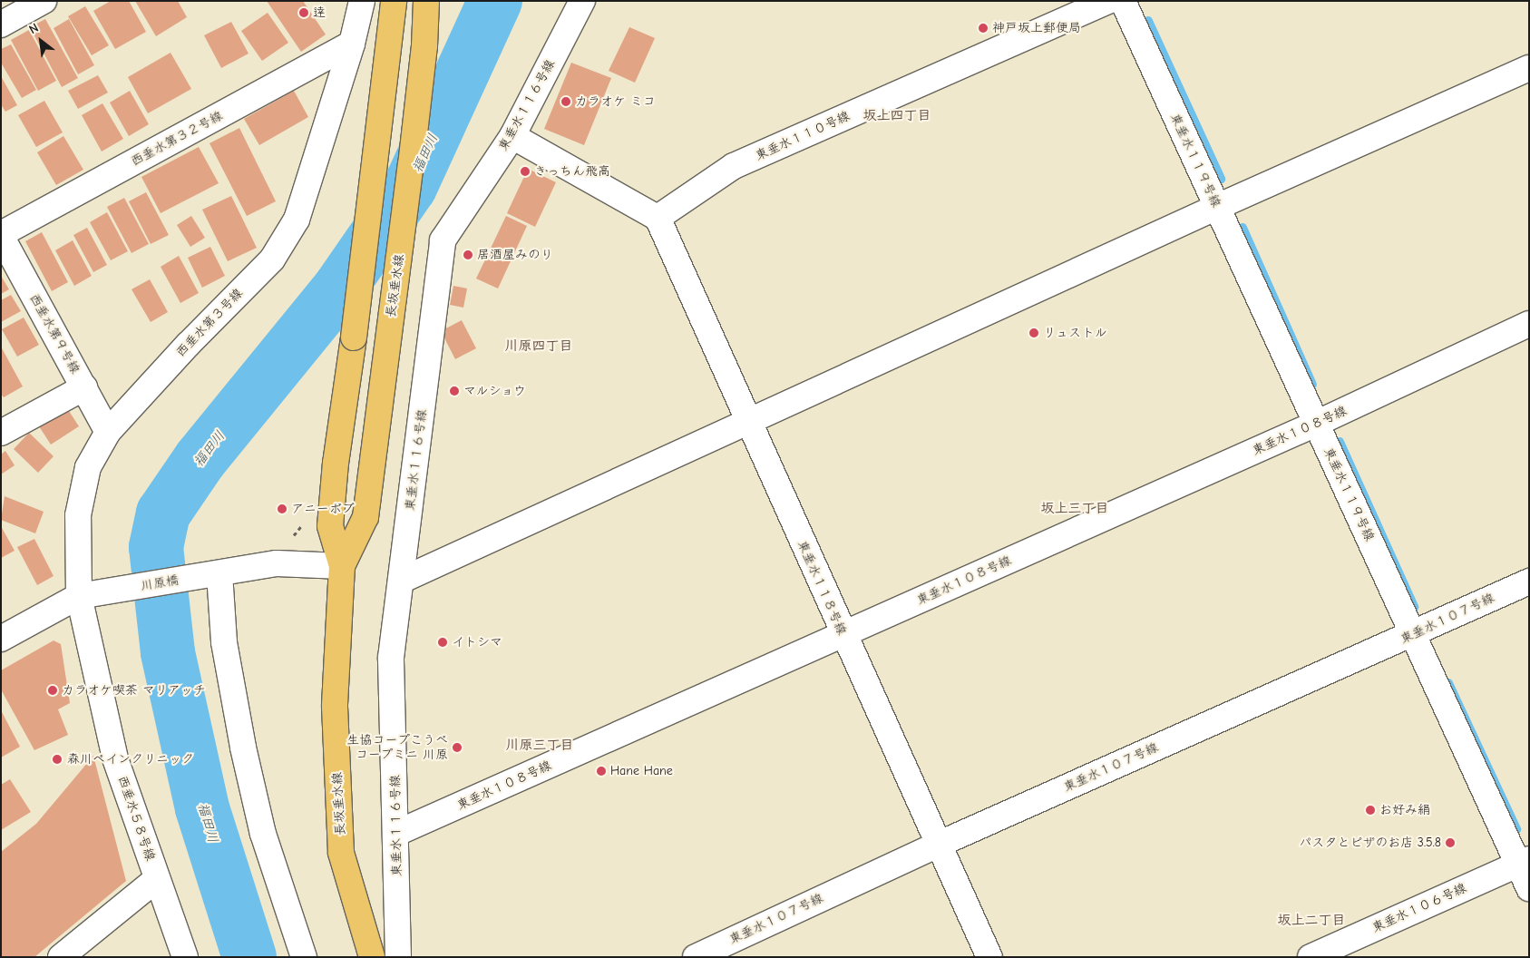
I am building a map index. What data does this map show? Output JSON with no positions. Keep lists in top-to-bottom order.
{
  "streets": {
    "main road": ["長坂垂水線"],
    "street": [
      "東垂水１１６号線",
      "東垂水１１０号線",
      "西垂水第３２号線",
      "東垂水１１９号線",
      "西垂水第３号線",
      "西垂水第９号線",
      "東垂水１０８号線",
      "川原橋",
      "東垂水１１８号線",
      "東垂水１０７号線",
      "西垂水５８号線",
      "東垂水１０６号線"
    ]
  },
  "crossings": [
    ["東垂水１１６号線", "東垂水１０８号線"],
    ["東垂水１１０号線", "東垂水１１８号線"],
    ["西垂水第３２号線", "西垂水第３号線"],
    ["西垂水第３２号線", "西垂水第９号線"],
    ["東垂水１１９号線", "東垂水１０８号線"],
    ["東垂水１１９号線", "東垂水１０７号線"],
    ["東垂水１１９号線", "東垂水１０６号線"],
    ["西垂水第３号線", "西垂水第９号線"],
    ["西垂水第３号線", "川原橋"],
    ["西垂水第３号線", "西垂水５８号線"],
    ["東垂水１０８号線", "東垂水１１８号線"],
    ["川原橋", "西垂水５８号線"],
    ["東垂水１１８号線", "東垂水１０７号線"]
  ],
  "districts": [
    "坂上四丁目",
    "川原四丁目",
    "坂上三丁目",
    "川原三丁目",
    "坂上二丁目"
  ],
  "water": ["福田川"],
  "places": [
    "逹",
    "神戸坂上郵便局",
    "カラオケ ミコ",
    "きっちん飛高",
    "居酒屋みのり",
    "リュストル",
    "マルショウ",
    "アニーボブ",
    "イトシマ",
    "カラオケ喫茶 マリアッチ",
    "生協コープこうべ コープミニ 川原",
    "森川ペインクリニック",
    "Hane Hane",
    "お好み絹",
    "パスタとピザのお店 3.5.8"
  ],
  "north": "top left"
}
